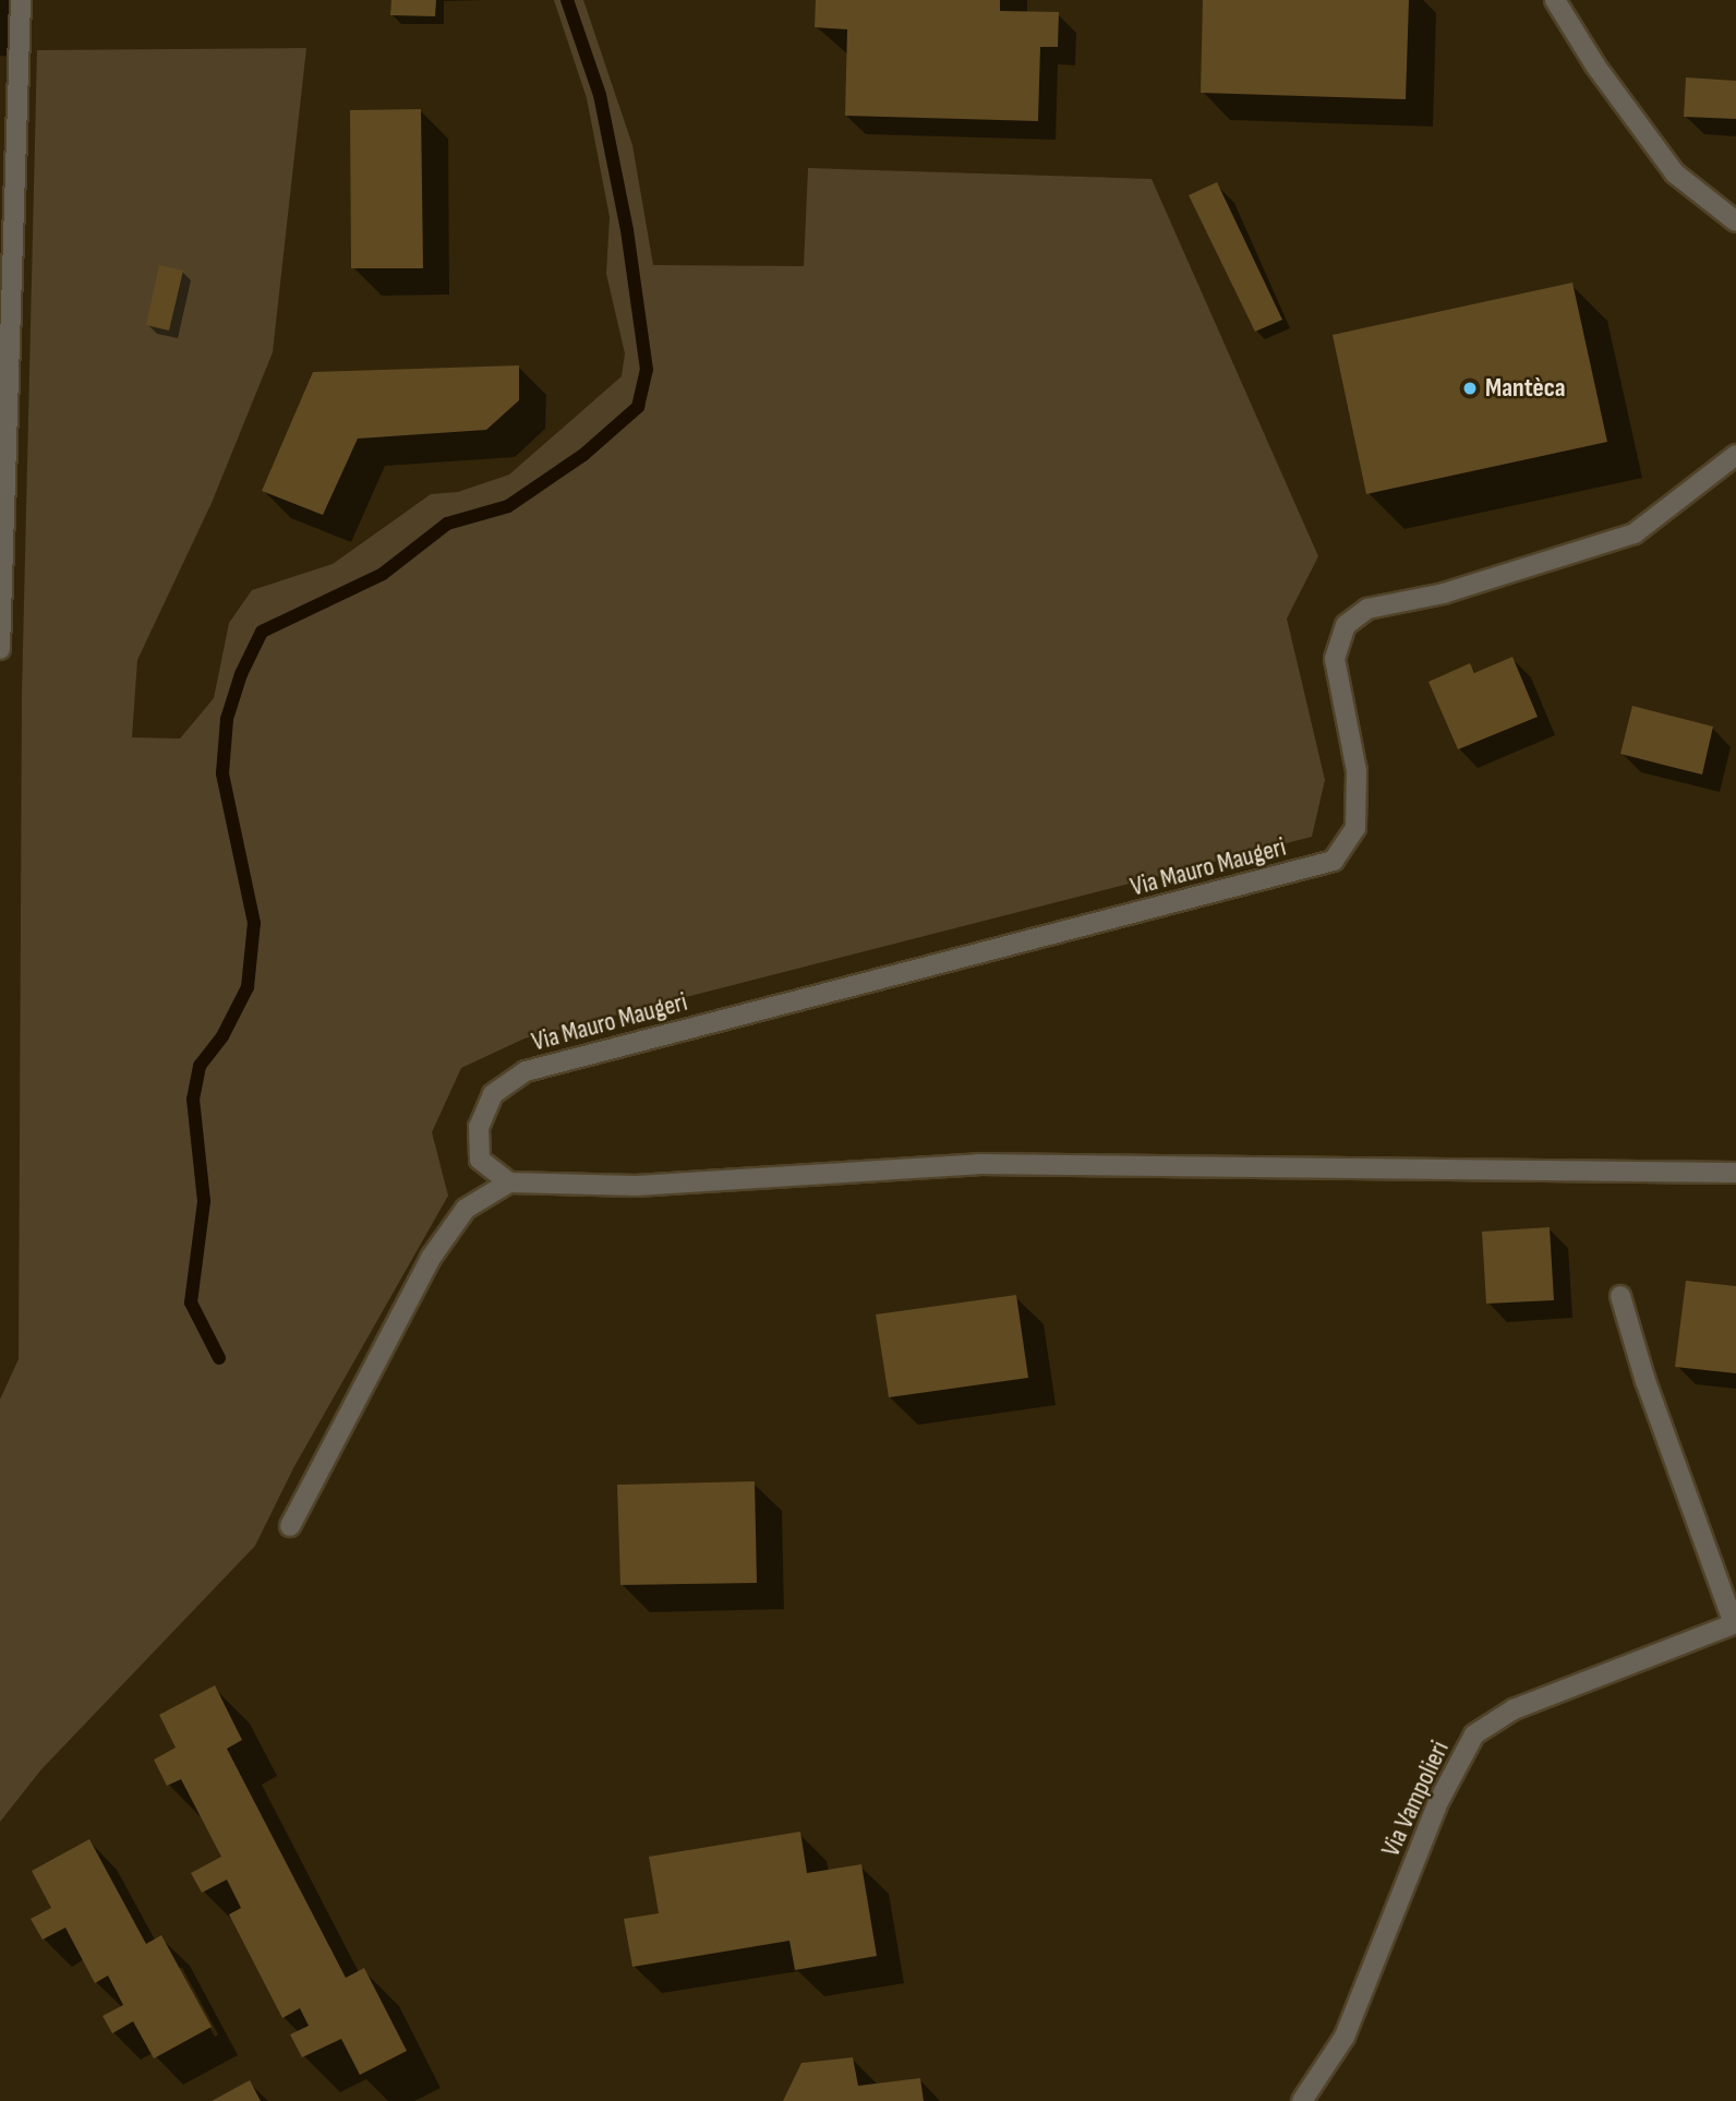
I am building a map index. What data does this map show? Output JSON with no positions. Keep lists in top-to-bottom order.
{
  "streets": {
    "street": ["Via Mauro Maugeri", "Via Vampolieri"]
  },
  "places": ["Mantèca"]
}
